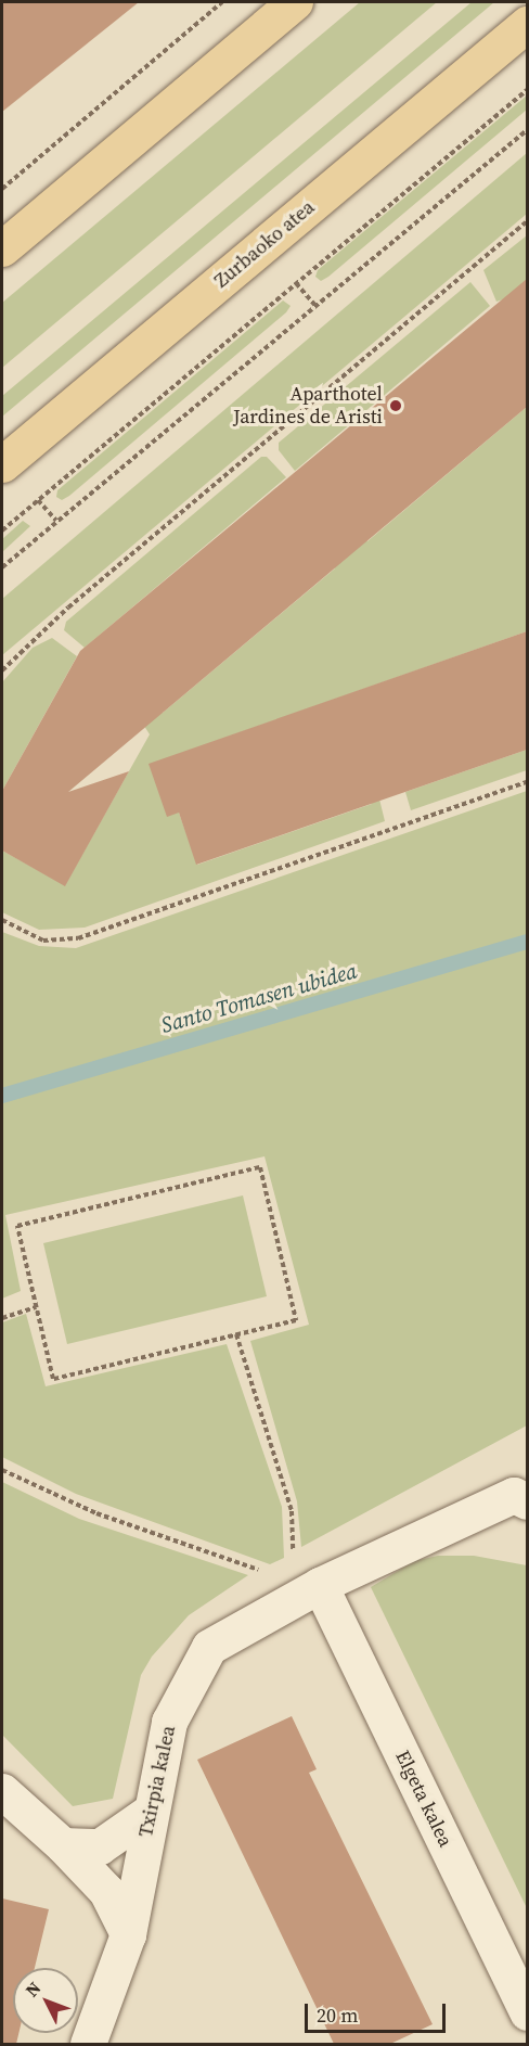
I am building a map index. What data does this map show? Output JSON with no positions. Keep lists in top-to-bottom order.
{
  "streets": {
    "main road": ["Zurbaoko atea"],
    "street": ["Txirpia kalea", "Elgeta kalea"]
  },
  "crossings": [
    ["Txirpia kalea", "Elgeta kalea"]
  ],
  "water": ["Santo Tomasen ubidea"],
  "places": ["Aparthotel Jardines de Aristi"],
  "scale_bar": "20 m",
  "north": "top left"
}
